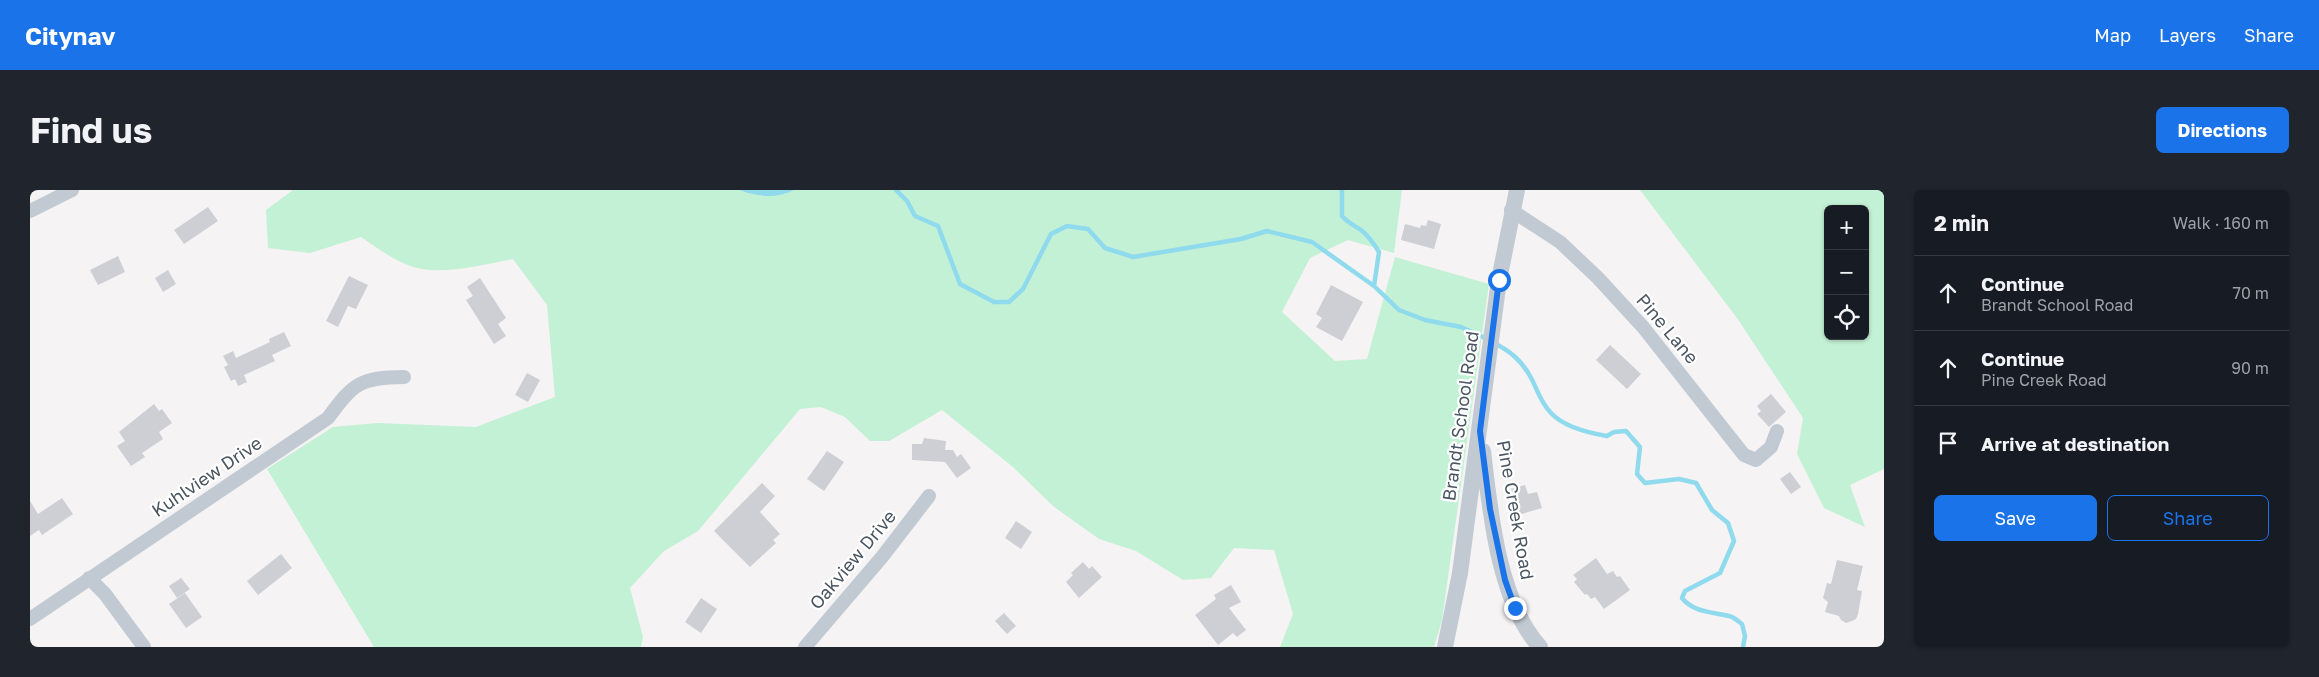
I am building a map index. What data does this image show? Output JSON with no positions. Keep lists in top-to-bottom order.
{
  "streets": {
    "street": [
      "Pine Lane",
      "Brandt School Road",
      "Kuhlview Drive",
      "Pine Creek Road",
      "Oakview Drive"
    ]
  },
  "crossings": [
    ["Pine Lane", "Brandt School Road"],
    ["Brandt School Road", "Pine Creek Road"]
  ],
  "page": {
    "header": "Citynav",
    "nav": ["Map", "Layers", "Share"],
    "buttons": [
      "Directions",
      ["Save", "Share"]
    ],
    "title": "Find us",
    "heading": ["2 min", "Walk · 160 m"],
    "map_buttons": ["+", "−"],
    "list": [
      ["Continue", "Brandt School Road", "70 m"],
      ["Continue", "Pine Creek Road", "90 m"],
      "Arrive at destination"
    ]
  }
}
